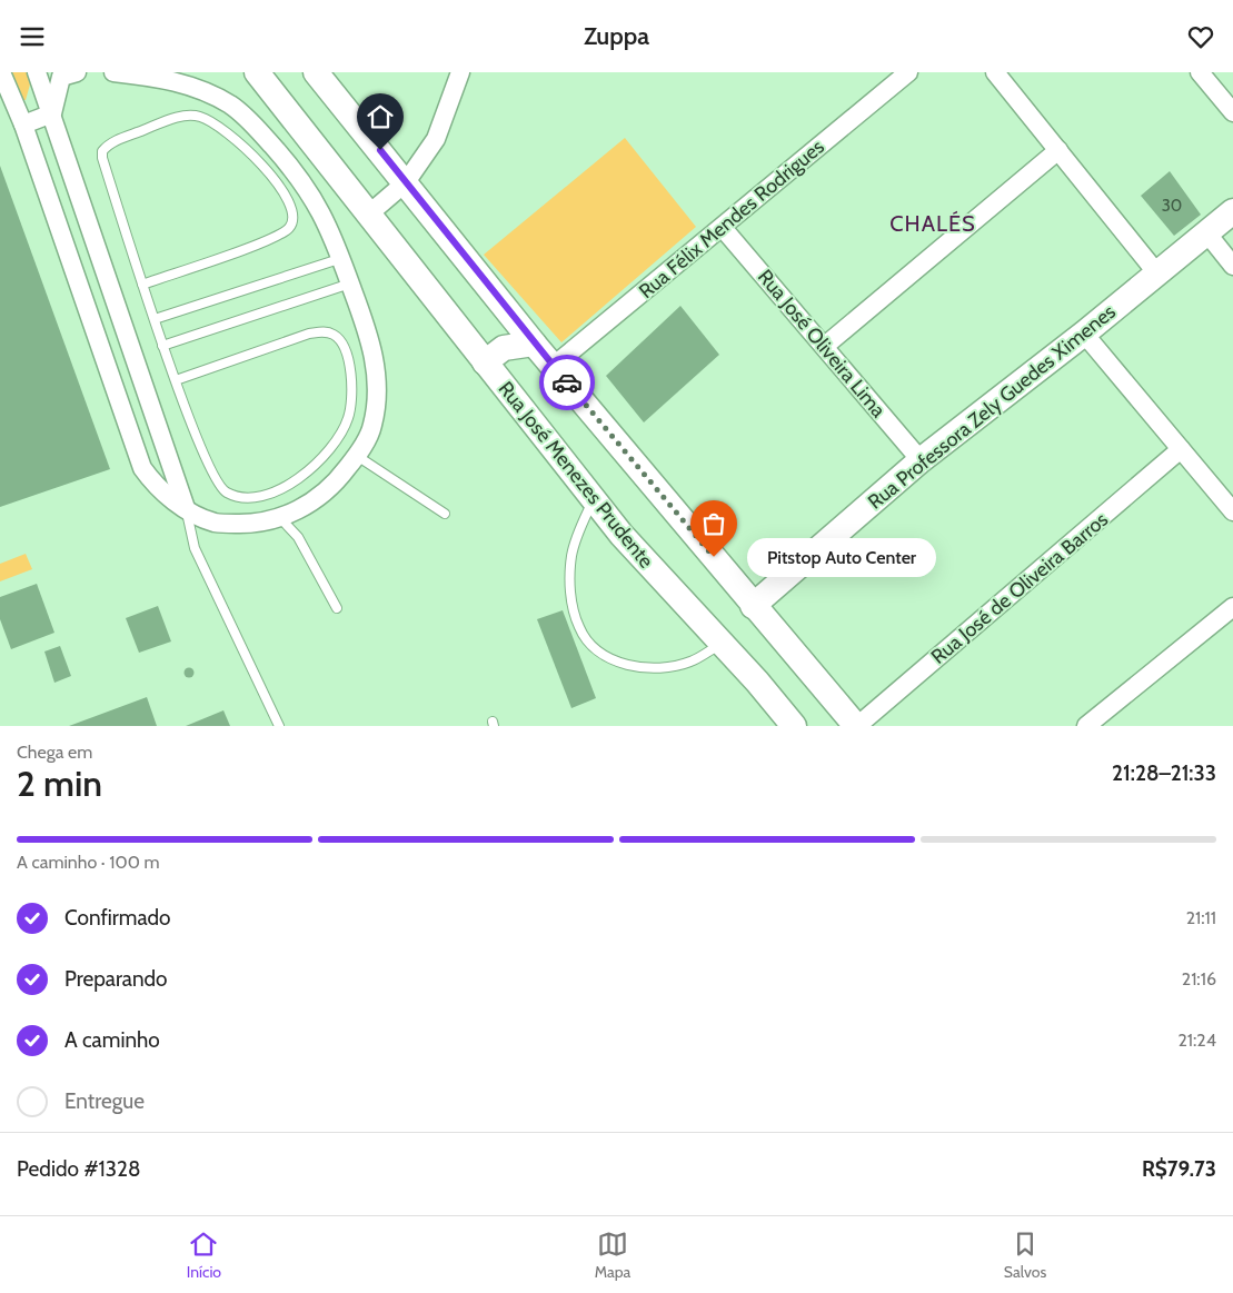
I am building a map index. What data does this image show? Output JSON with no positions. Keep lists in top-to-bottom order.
{
  "streets": {
    "main road": ["Rua Professora Zely Guedes Ximenes", "Rua José Menezes Prudente"],
    "street": ["Rua Félix Mendes Rodrigues", "Rua José Oliveira Lima", "Rua José de Oliveira Barros"]
  },
  "crossings": [
    ["Rua Félix Mendes Rodrigues", "Rua José Oliveira Lima"],
    ["Rua José Oliveira Lima", "Rua Professora Zely Guedes Ximenes"]
  ],
  "districts": ["CHALÉS"],
  "places": ["Pitstop Auto Center"],
  "house_numbers": ["30"],
  "page": {
    "header": "Zuppa",
    "bubble": "Pitstop Auto Center",
    "heading": ["2 min", "Chega em", "21:28–21:33"],
    "panel": ["Pedido #1328", "R$79.73"],
    "bar": "A caminho · 100 m",
    "list": [
      ["Confirmado", "21:11"],
      ["Preparando", "21:16"],
      ["A caminho", "21:24"],
      "Entregue"
    ],
    "tabs": ["Início", "Mapa", "Salvos"]
  }
}
